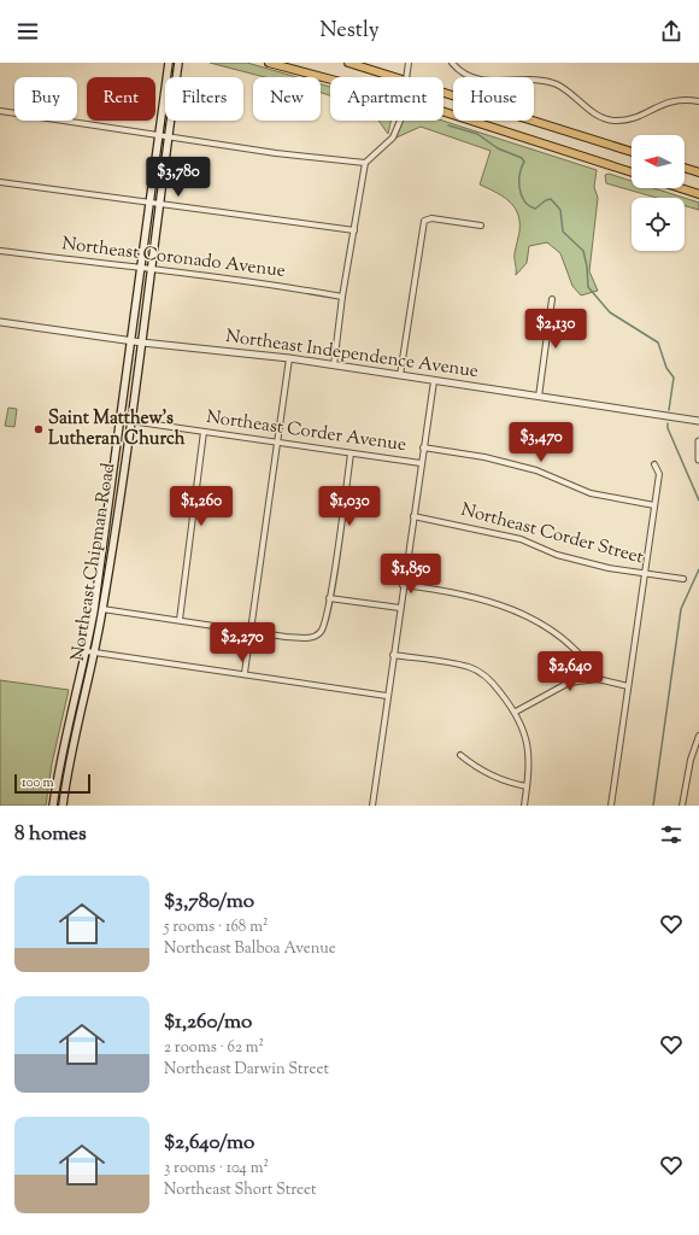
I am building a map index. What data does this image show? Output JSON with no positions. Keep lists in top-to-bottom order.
{
  "streets": {
    "main road": ["Northeast Chipman Road"],
    "street": [
      "Northeast Coronado Avenue",
      "Northeast Independence Avenue",
      "Northeast Corder Avenue",
      "Northeast Corder Street"
    ]
  },
  "crossings": [
    ["Northeast Coronado Avenue", "Northeast Chipman Road"],
    ["Northeast Independence Avenue", "Northeast Chipman Road"],
    ["Northeast Corder Avenue", "Northeast Chipman Road"]
  ],
  "places": ["Saint Matthew's Lutheran Church"],
  "scale_bar": "100 m",
  "north": "left",
  "page": {
    "header": "Nestly",
    "chip": [
      "Buy",
      "Rent",
      "Filters",
      "New",
      "Apartment",
      "House"
    ],
    "price": [
      "$3,780",
      "$2,130",
      "$3,470",
      "$1,260",
      "$1,030",
      "$1,850",
      "$2,270",
      "$2,640"
    ],
    "scale": "100 m",
    "heading": "8 homes",
    "list": [
      {
        "name": "$3,780/mo",
        "note": "5 rooms · 168 m² · Northeast Balboa Avenue"
      },
      {
        "name": "$1,260/mo",
        "note": "2 rooms · 62 m² · Northeast Darwin Street"
      },
      {
        "name": "$2,640/mo",
        "note": "3 rooms · 104 m² · Northeast Short Street"
      }
    ]
  }
}
